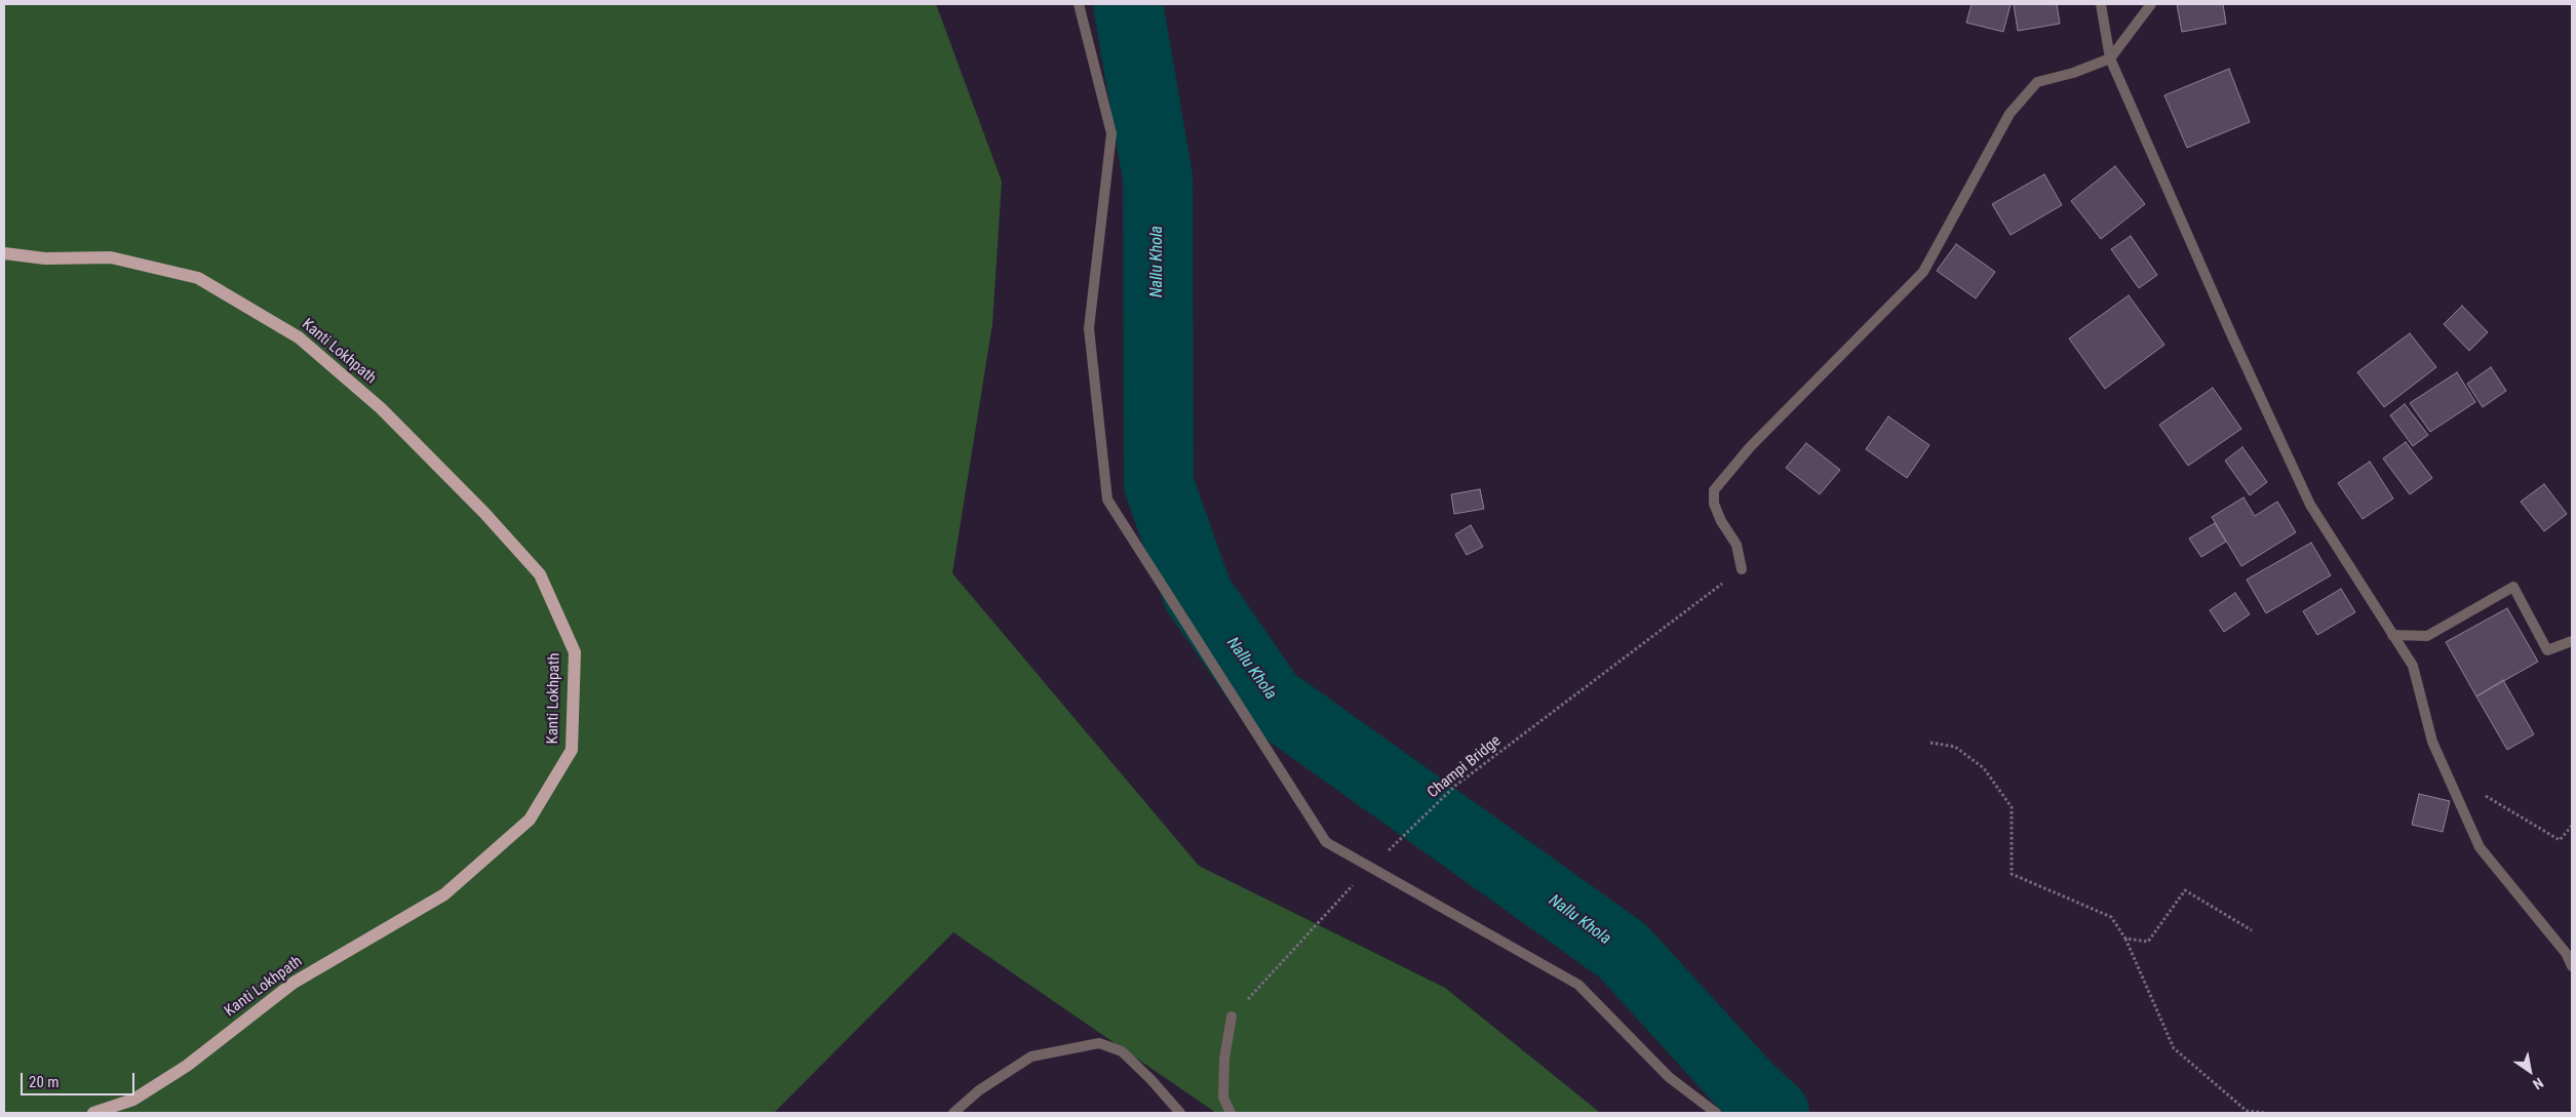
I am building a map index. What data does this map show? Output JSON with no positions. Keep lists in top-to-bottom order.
{
  "streets": {
    "main road": ["Kanti Lokhpath"],
    "path": ["Champi Bridge"]
  },
  "water": ["Nallu Khola"],
  "scale_bar": "20 m",
  "north": "bottom right"
}
